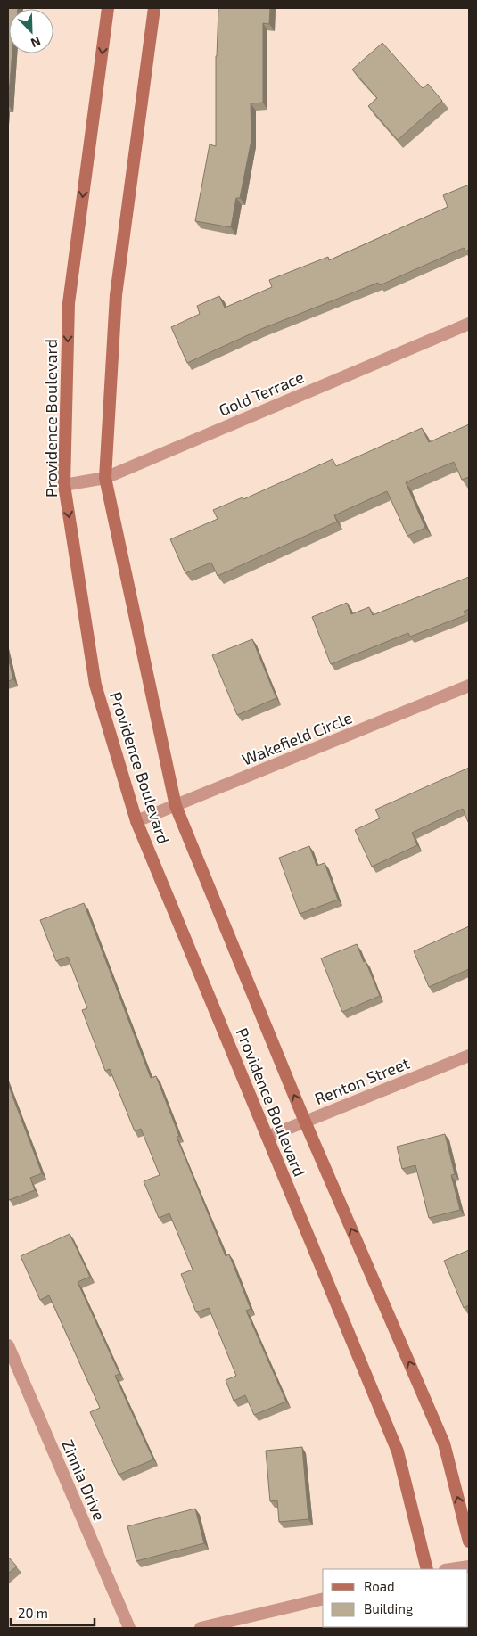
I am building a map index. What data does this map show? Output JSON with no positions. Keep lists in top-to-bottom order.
{
  "streets": {
    "main road": ["Providence Boulevard"],
    "street": [
      "Gold Terrace",
      "Wakefield Circle",
      "Renton Street",
      "Zinnia Drive"
    ]
  },
  "crossings": [
    ["Gold Terrace", "Providence Boulevard"],
    ["Providence Boulevard", "Wakefield Circle"],
    ["Providence Boulevard", "Renton Street"]
  ],
  "legend": ["Road", "Building"],
  "scale_bar": "20 m",
  "north": "bottom right"
}
